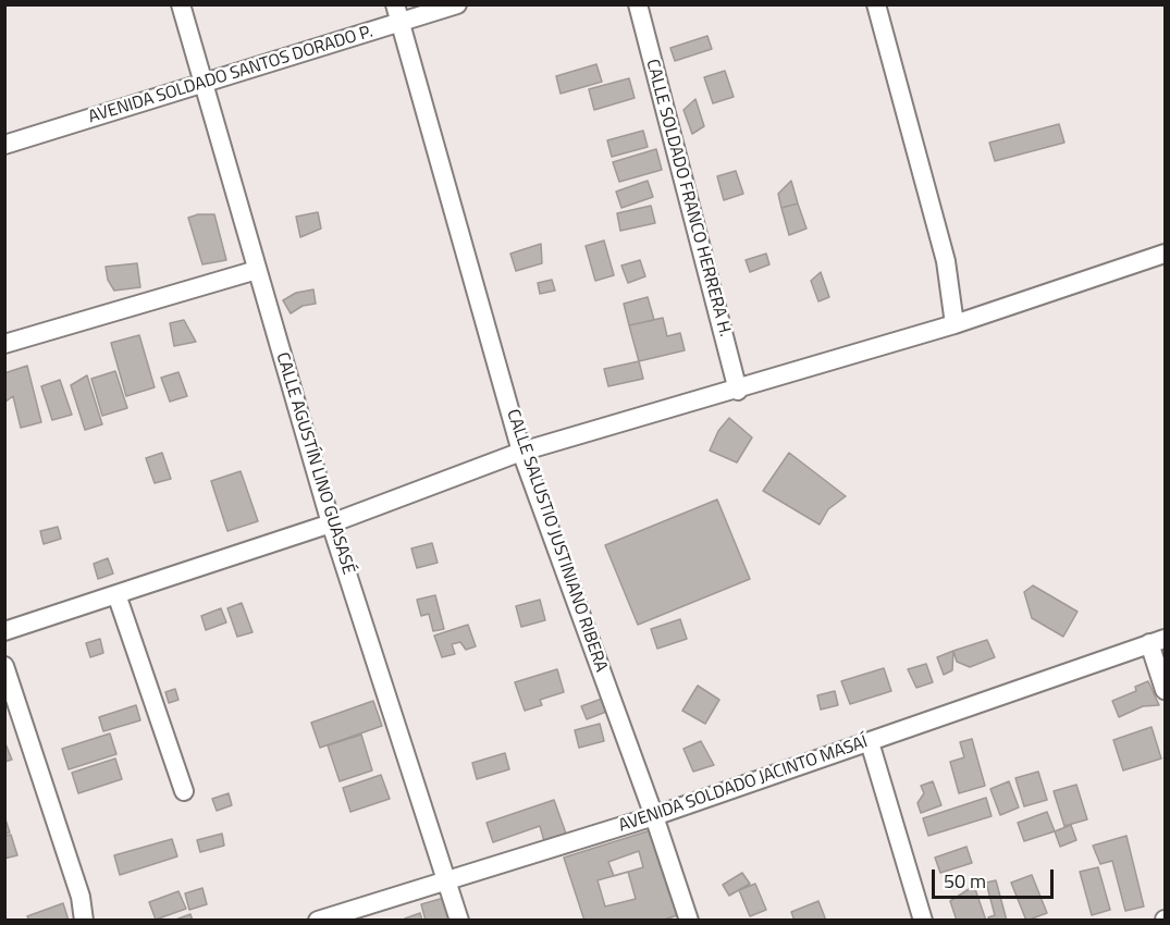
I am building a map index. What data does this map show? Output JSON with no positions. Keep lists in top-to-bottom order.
{
  "streets": {
    "street": [
      "AVENIDA SOLDADO SANTOS DORADO P.",
      "CALLE SOLDADO FRANCO HERRERA H.",
      "CALLE AGUSTÍN LINO GUASASÉ",
      "CALLE SALUSTIO JUSTINIANO RIBERA",
      "AVENIDA SOLDADO JACINTO MASAÍ"
    ]
  },
  "crossings": [
    ["AVENIDA SOLDADO SANTOS DORADO P.", "CALLE AGUSTÍN LINO GUASASÉ"],
    ["AVENIDA SOLDADO SANTOS DORADO P.", "CALLE SALUSTIO JUSTINIANO RIBERA"],
    ["CALLE AGUSTÍN LINO GUASASÉ", "AVENIDA SOLDADO JACINTO MASAÍ"],
    ["CALLE SALUSTIO JUSTINIANO RIBERA", "AVENIDA SOLDADO JACINTO MASAÍ"]
  ],
  "scale_bar": "50 m"
}
